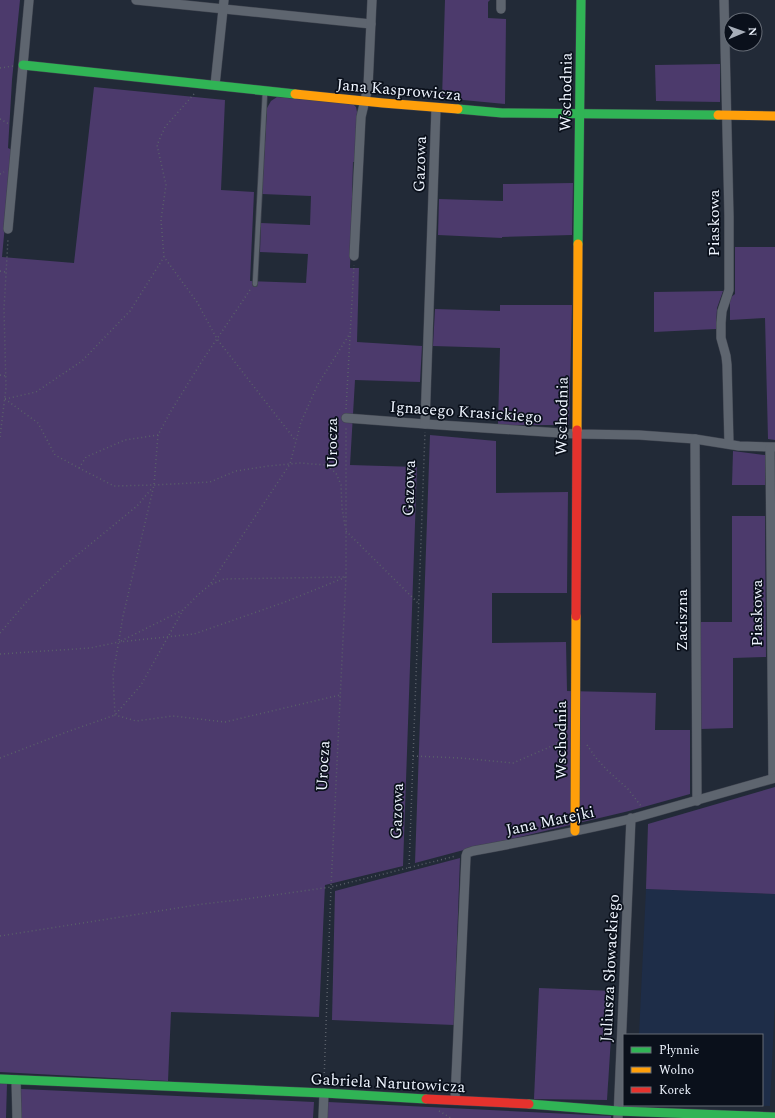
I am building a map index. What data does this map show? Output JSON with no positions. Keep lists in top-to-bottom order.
{
  "streets": {
    "street": [
      "Jana Kasprowicza",
      "Wschodnia",
      "Gazowa",
      "Piaskowa",
      "Ignacego Krasickiego",
      "Zaciszna",
      "Jana Matejki",
      "Juliusza Słowackiego",
      "Gabriela Narutowicza"
    ],
    "path": ["Urocza"]
  },
  "crossings": [
    ["Jana Kasprowicza", "Wschodnia"],
    ["Jana Kasprowicza", "Gazowa"],
    ["Jana Kasprowicza", "Piaskowa"],
    ["Wschodnia", "Ignacego Krasickiego"],
    ["Wschodnia", "Jana Matejki"],
    ["Gazowa", "Ignacego Krasickiego"],
    ["Piaskowa", "Ignacego Krasickiego"],
    ["Piaskowa", "Jana Matejki"],
    ["Ignacego Krasickiego", "Urocza"],
    ["Ignacego Krasickiego", "Zaciszna"],
    ["Urocza", "Gabriela Narutowicza"],
    ["Zaciszna", "Jana Matejki"],
    ["Jana Matejki", "Juliusza Słowackiego"],
    ["Juliusza Słowackiego", "Gabriela Narutowicza"]
  ],
  "legend": ["Płynnie", "Wolno", "Korek"],
  "north": "right"
}
